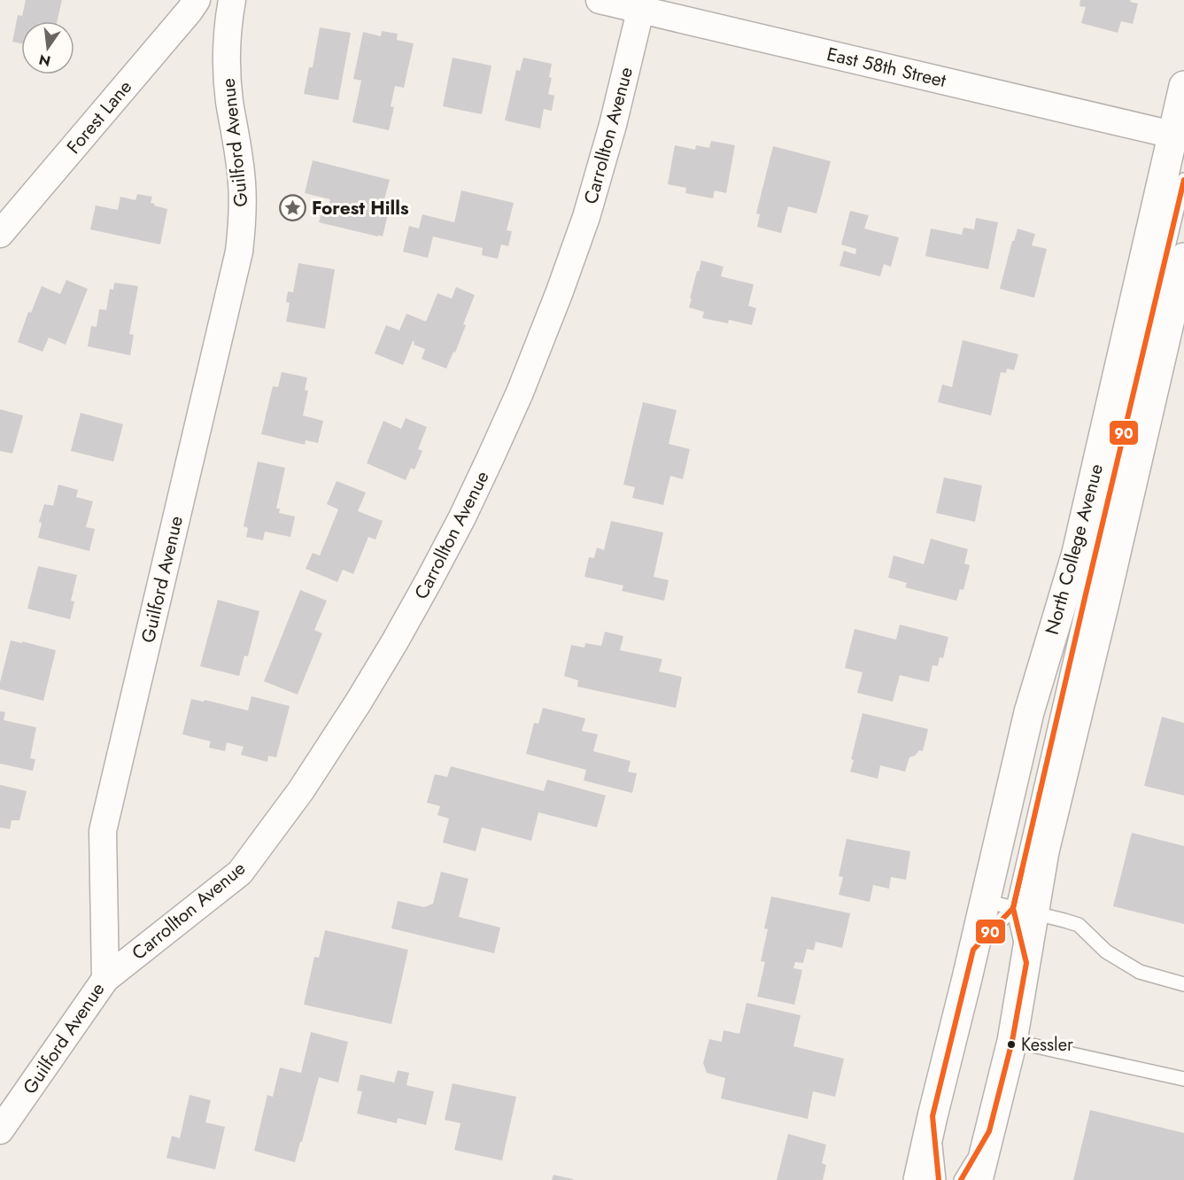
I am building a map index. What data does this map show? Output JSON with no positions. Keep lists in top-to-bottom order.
{
  "streets": {
    "main road": ["North College Avenue"],
    "street": [
      "East 58th Street",
      "Forest Lane",
      "Carrollton Avenue",
      "Guilford Avenue"
    ]
  },
  "crossings": [
    ["East 58th Street", "Carrollton Avenue"],
    ["East 58th Street", "North College Avenue"],
    ["Carrollton Avenue", "Guilford Avenue"]
  ],
  "places": {
    "place": ["Forest Hills"],
    "other": ["Kessler"]
  },
  "lines": ["transit line 90"],
  "north": "bottom"
}
